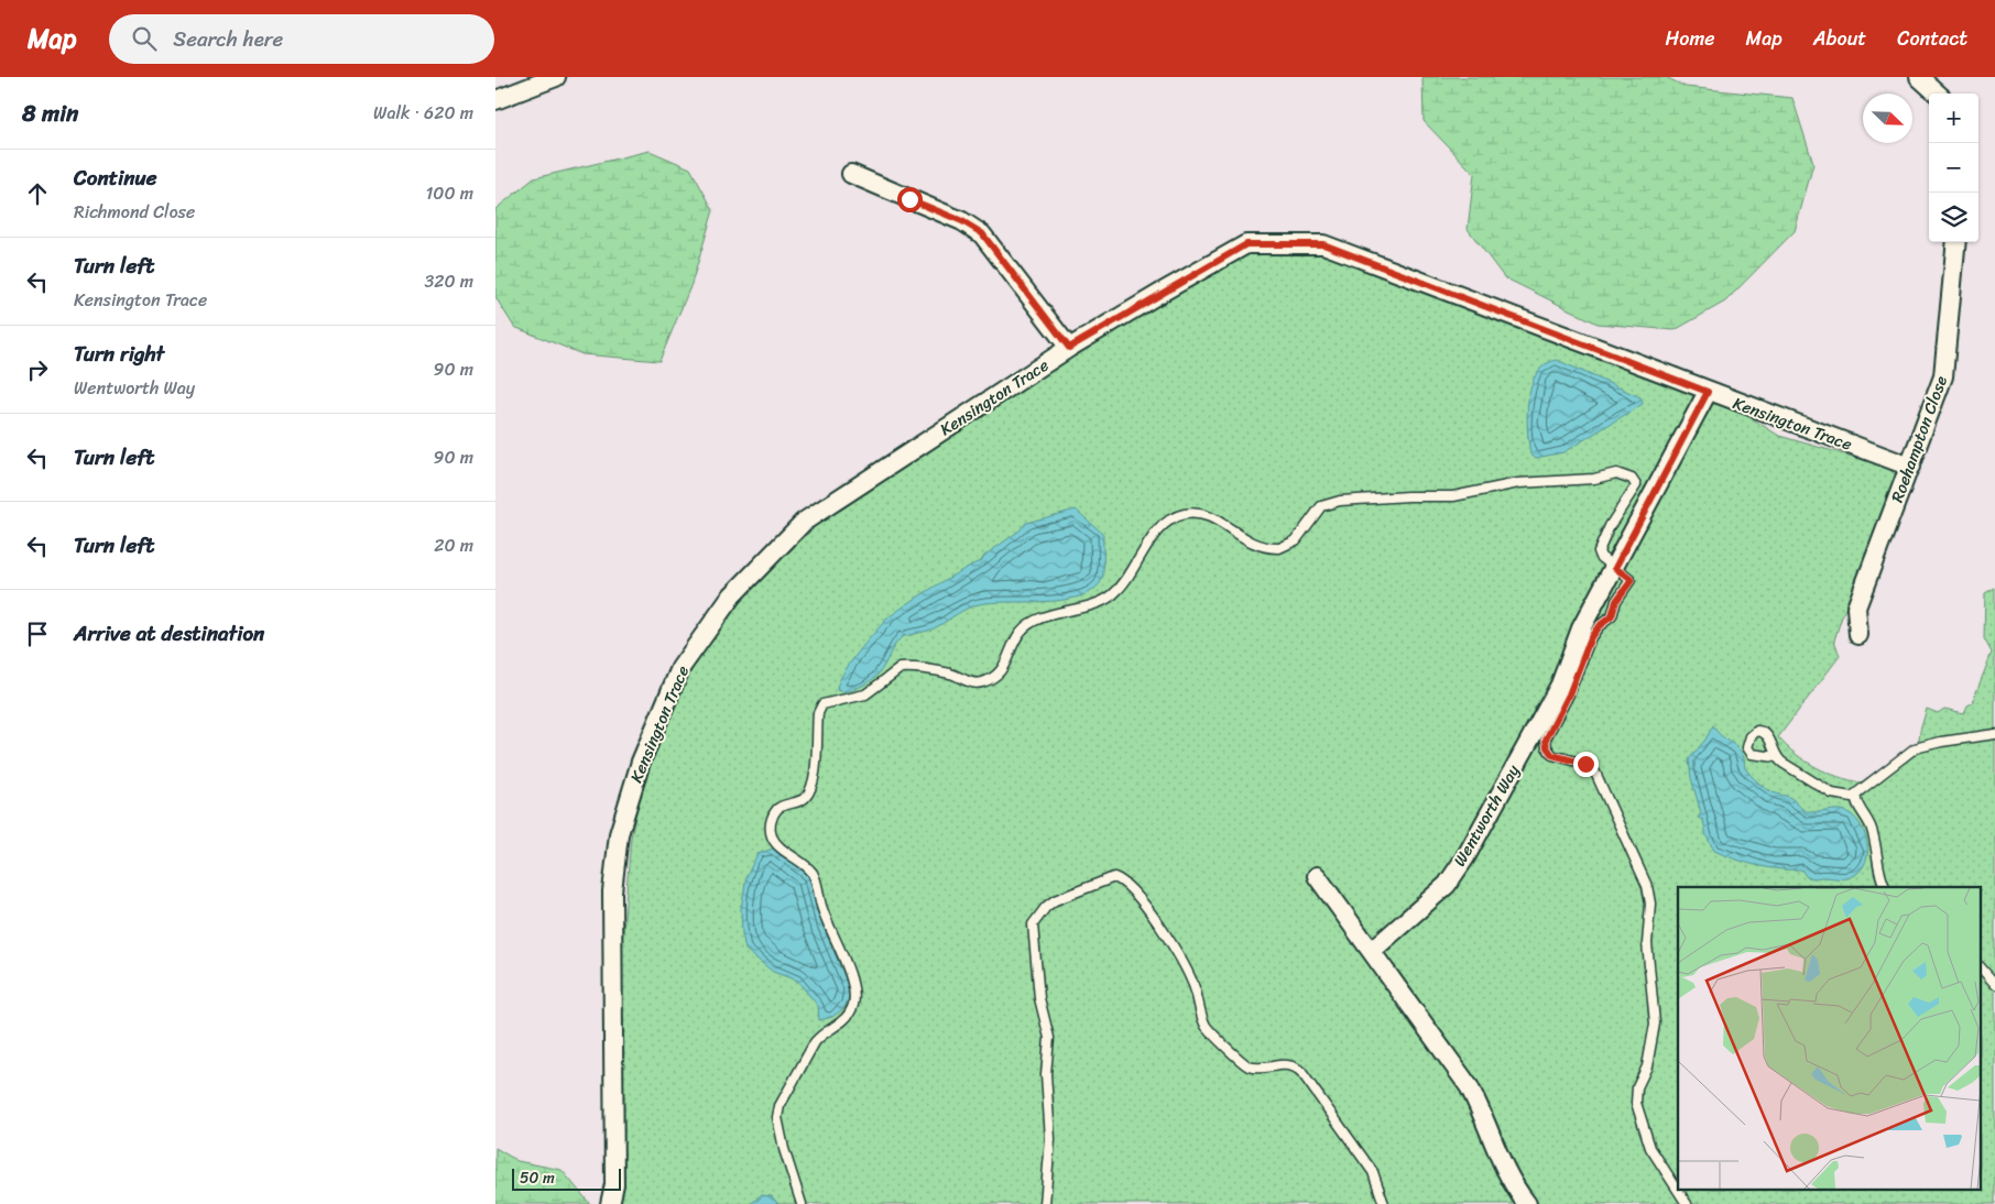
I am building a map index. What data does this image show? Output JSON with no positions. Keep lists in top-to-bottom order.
{
  "streets": {
    "street": ["Kensington Trace", "Roehampton Close", "Wentworth Way"]
  },
  "crossings": [
    ["Kensington Trace", "Roehampton Close"],
    ["Kensington Trace", "Wentworth Way"]
  ],
  "scale_bar": "50 m",
  "north": "bottom right",
  "page": {
    "header": "Map",
    "search": "Search here",
    "nav": [
      "Home",
      "Map",
      "About",
      "Contact"
    ],
    "heading": ["8 min", "Walk · 620 m"],
    "map_buttons": ["+", "−"],
    "list": [
      ["Continue", "Richmond Close", "100 m"],
      ["Turn left", "Kensington Trace", "320 m"],
      ["Turn right", "Wentworth Way", "90 m"],
      ["Turn left", "90 m"],
      ["Turn left", "20 m"],
      "Arrive at destination"
    ],
    "scale": "50 m"
  }
}
